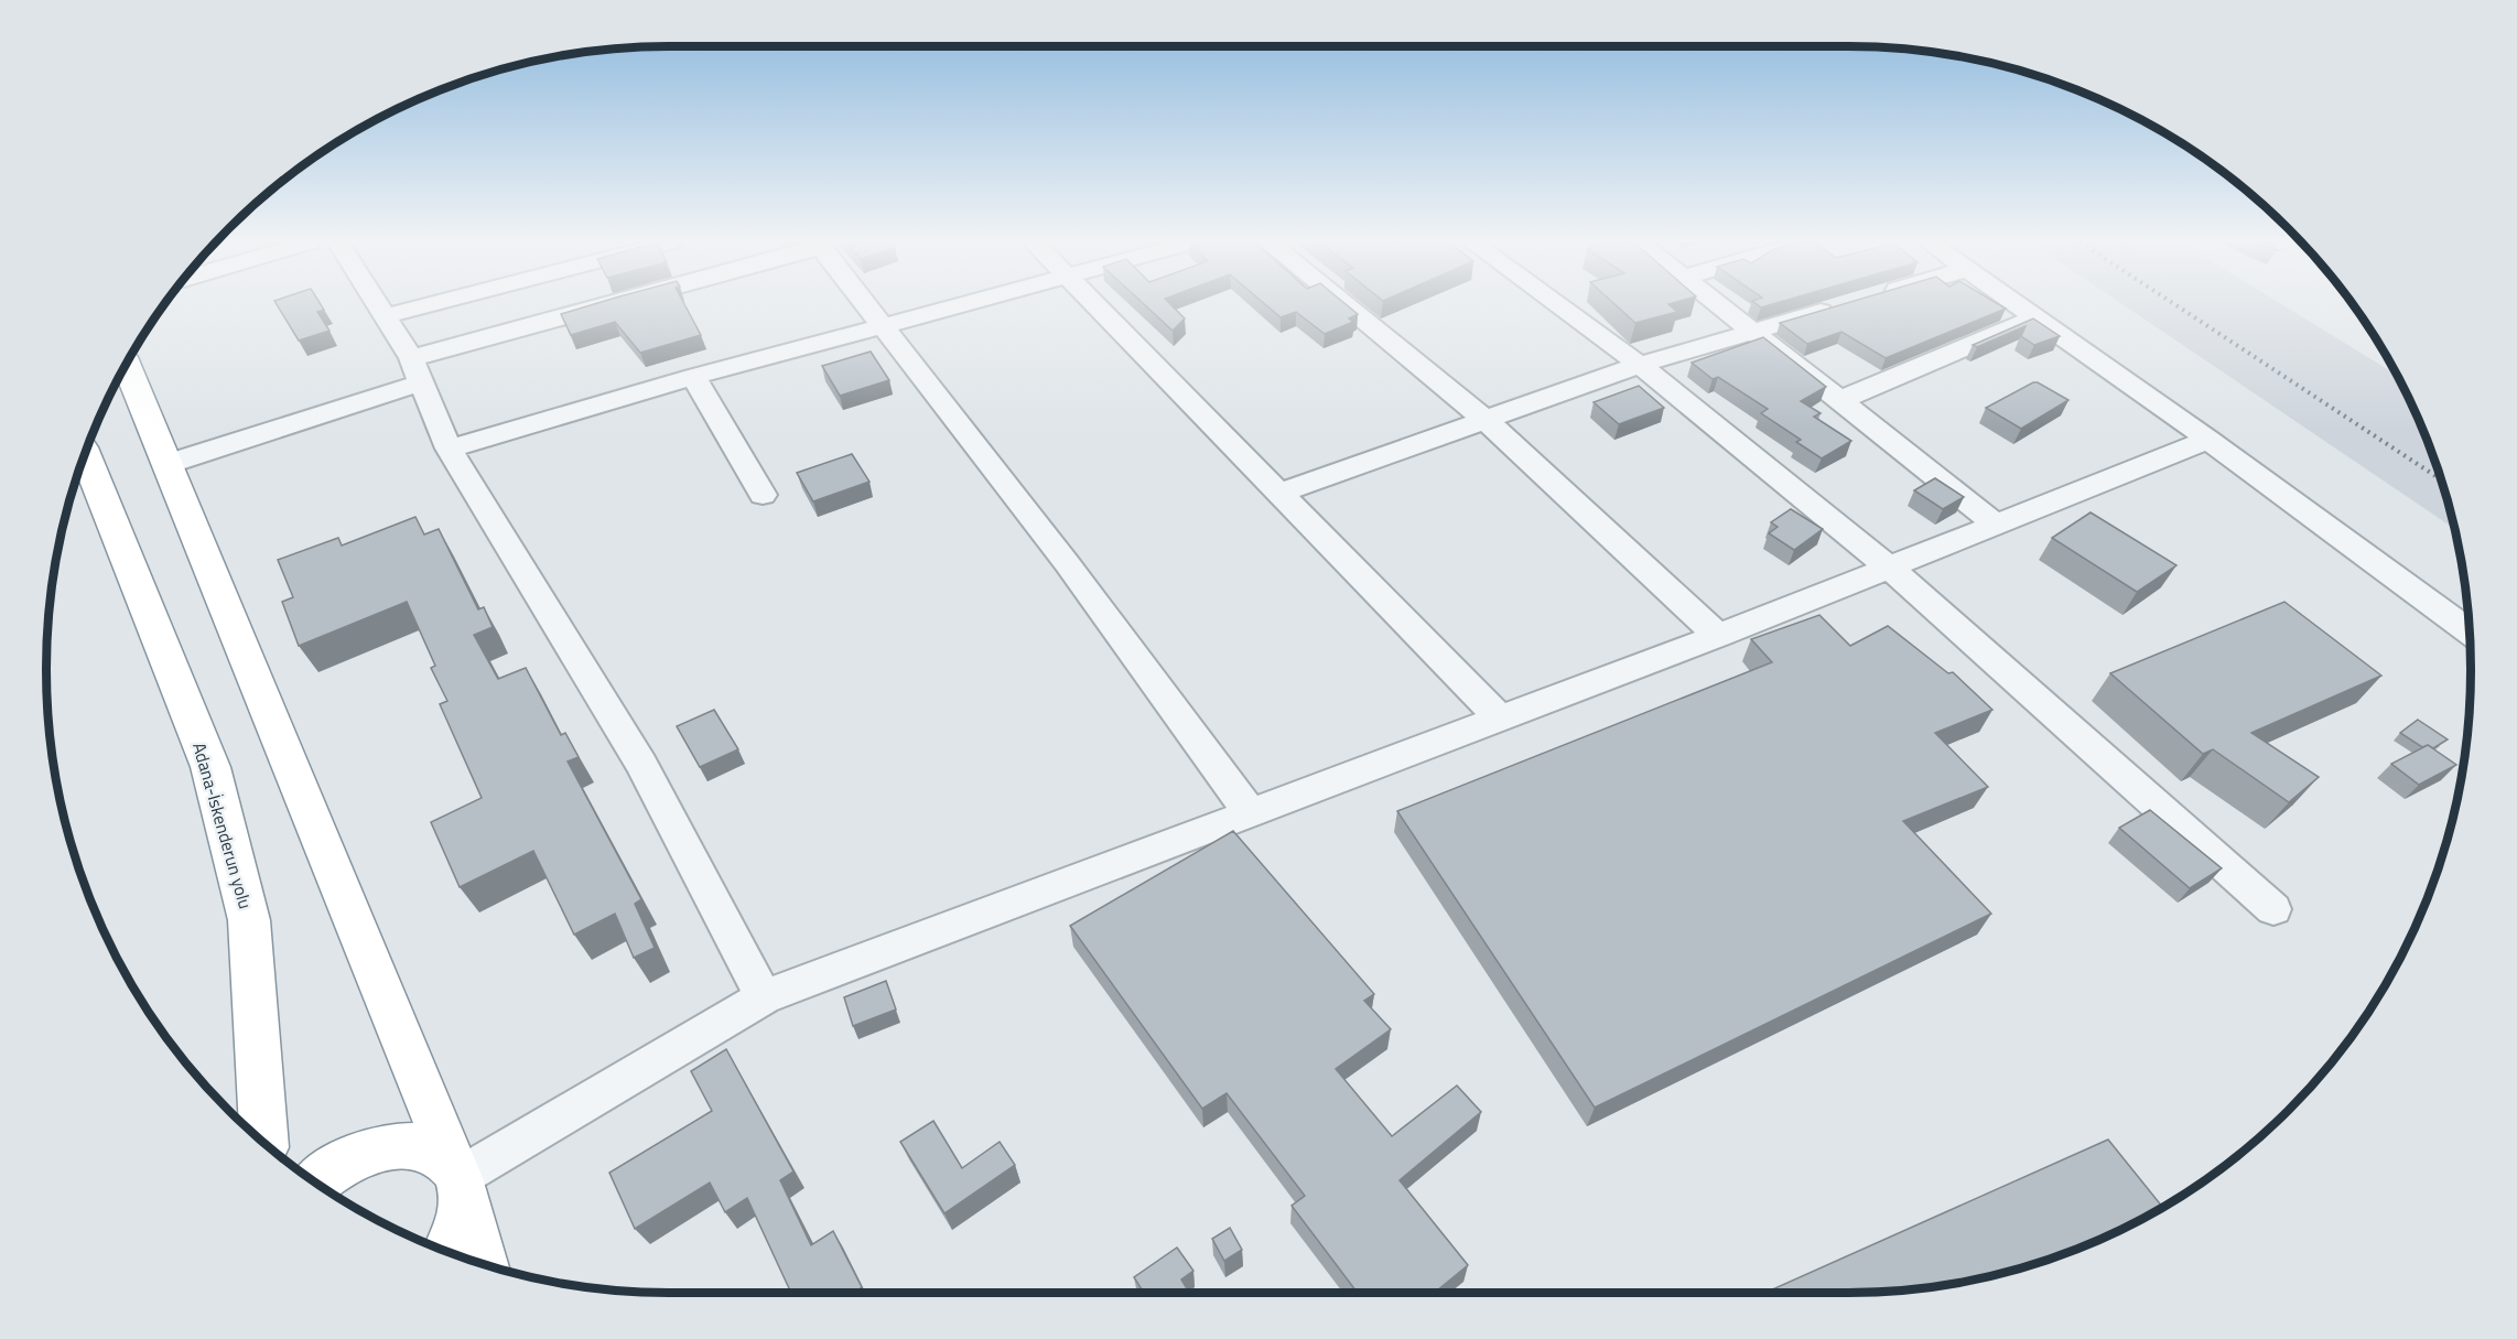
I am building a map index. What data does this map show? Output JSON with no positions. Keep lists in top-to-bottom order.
{
  "streets": {
    "highway": ["Adana-İskenderun yolu"]
  }
}
